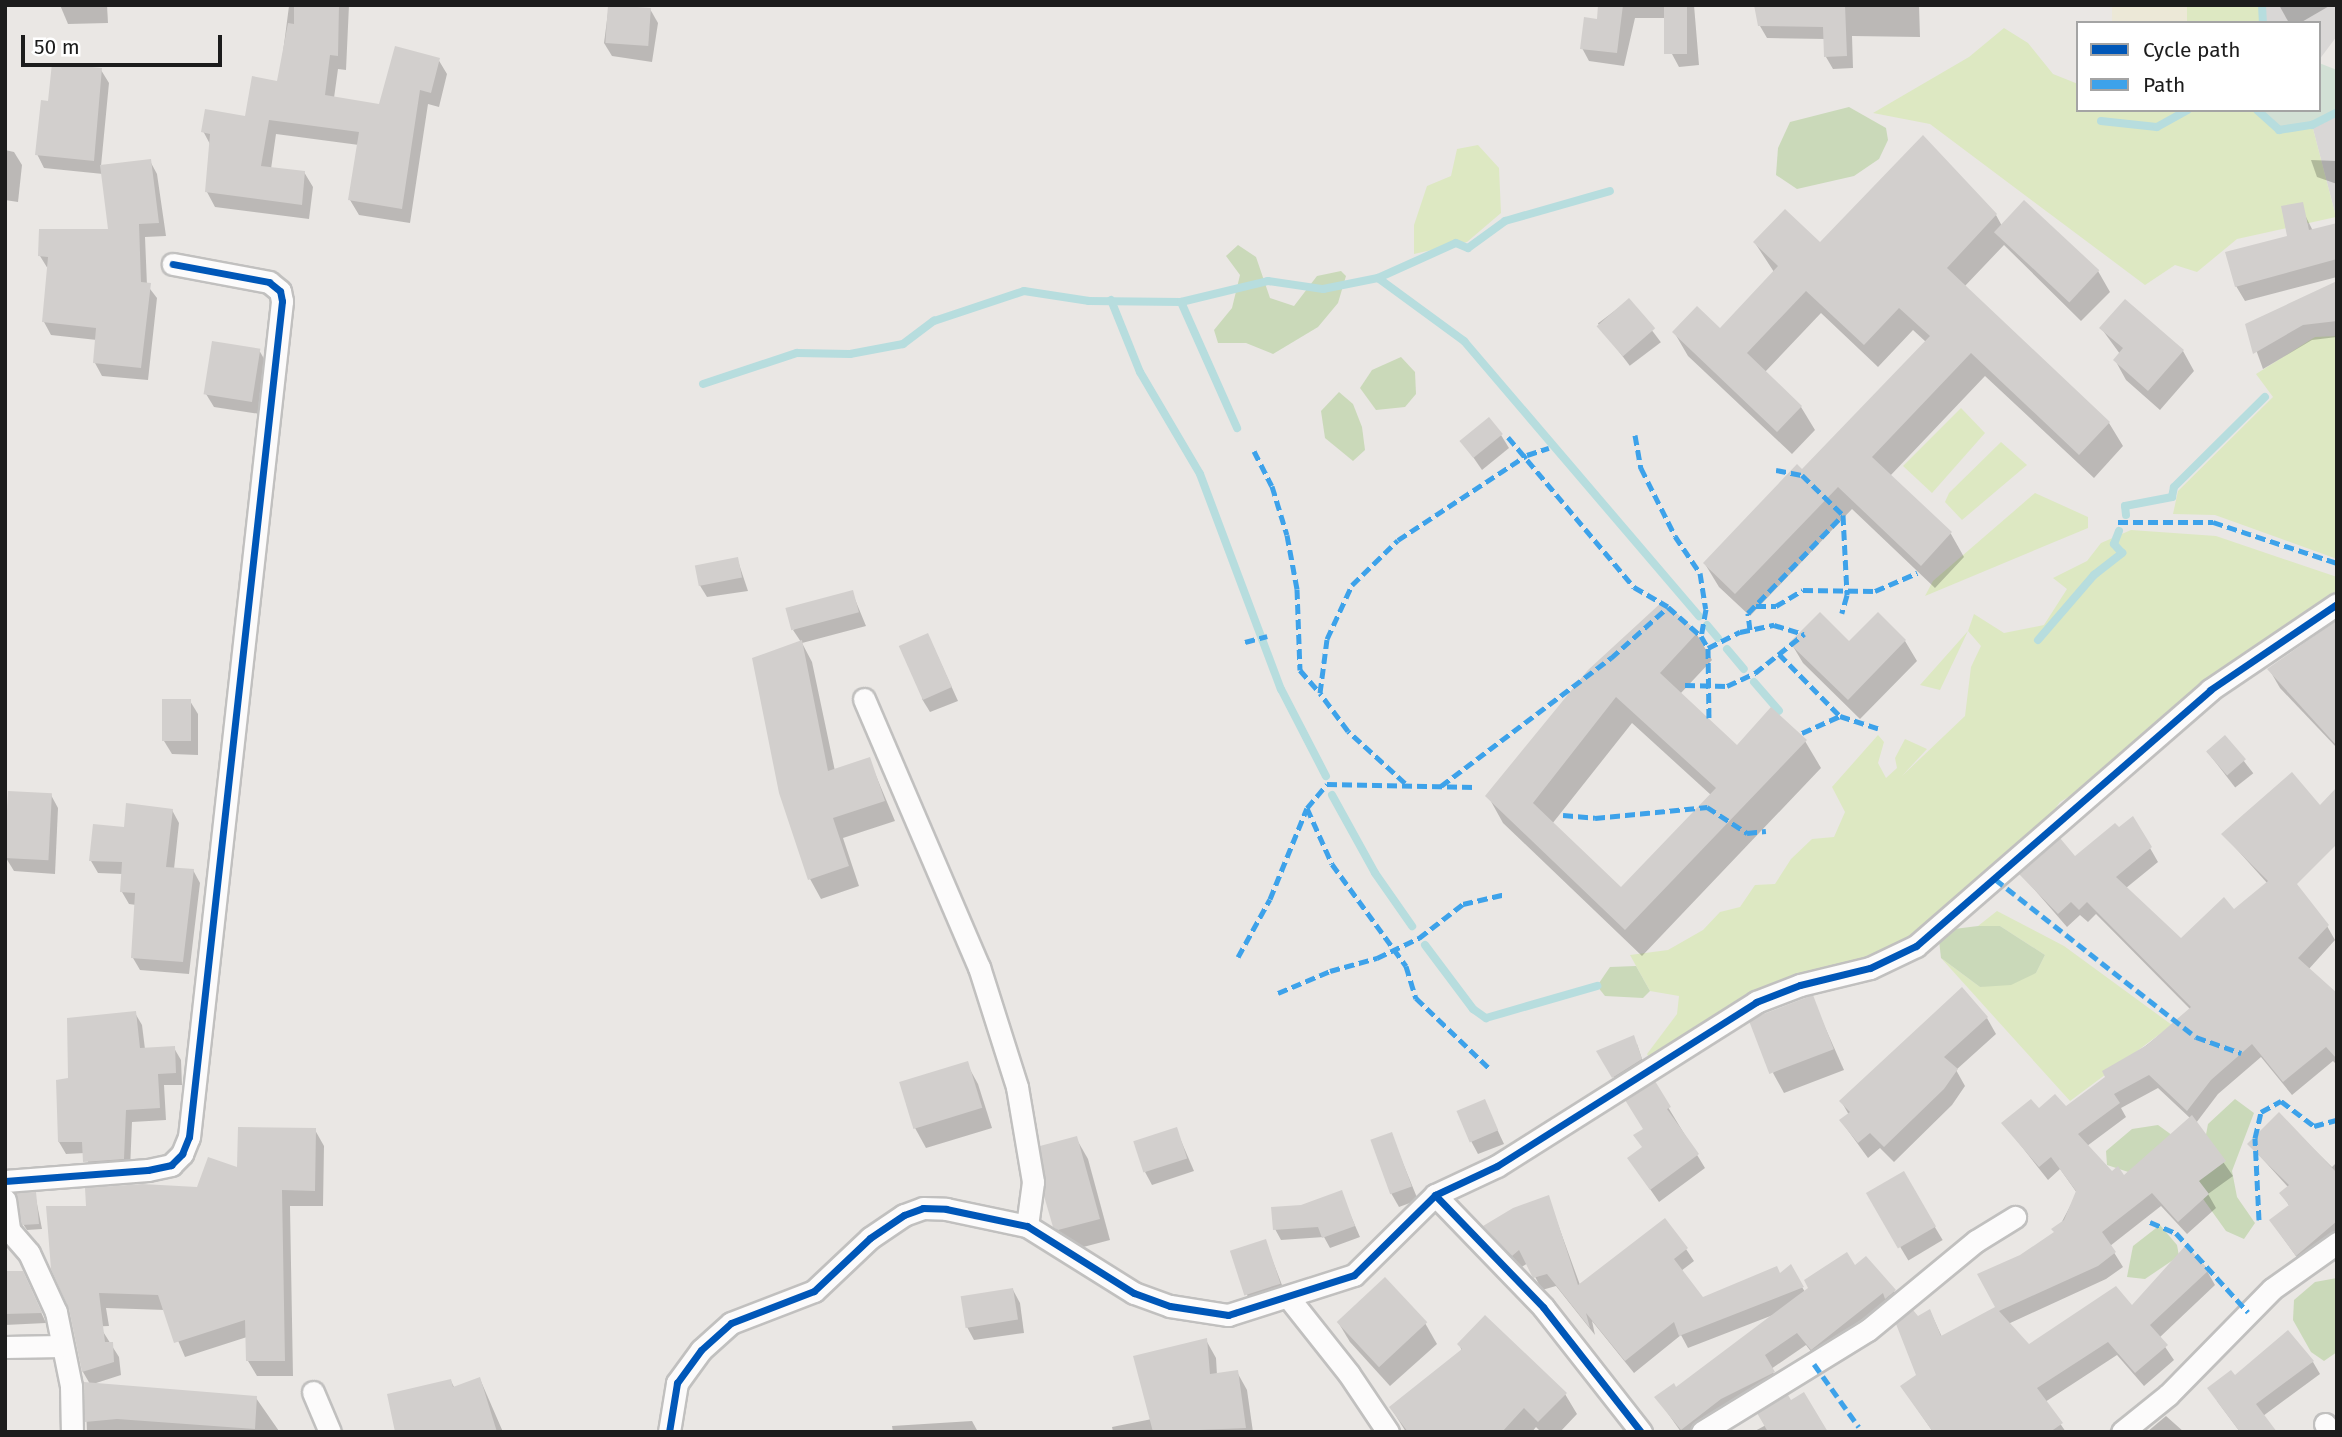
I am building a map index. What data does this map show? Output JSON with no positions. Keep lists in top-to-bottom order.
{
  "legend": ["Cycle path", "Path"],
  "scale_bar": "50 m"
}
